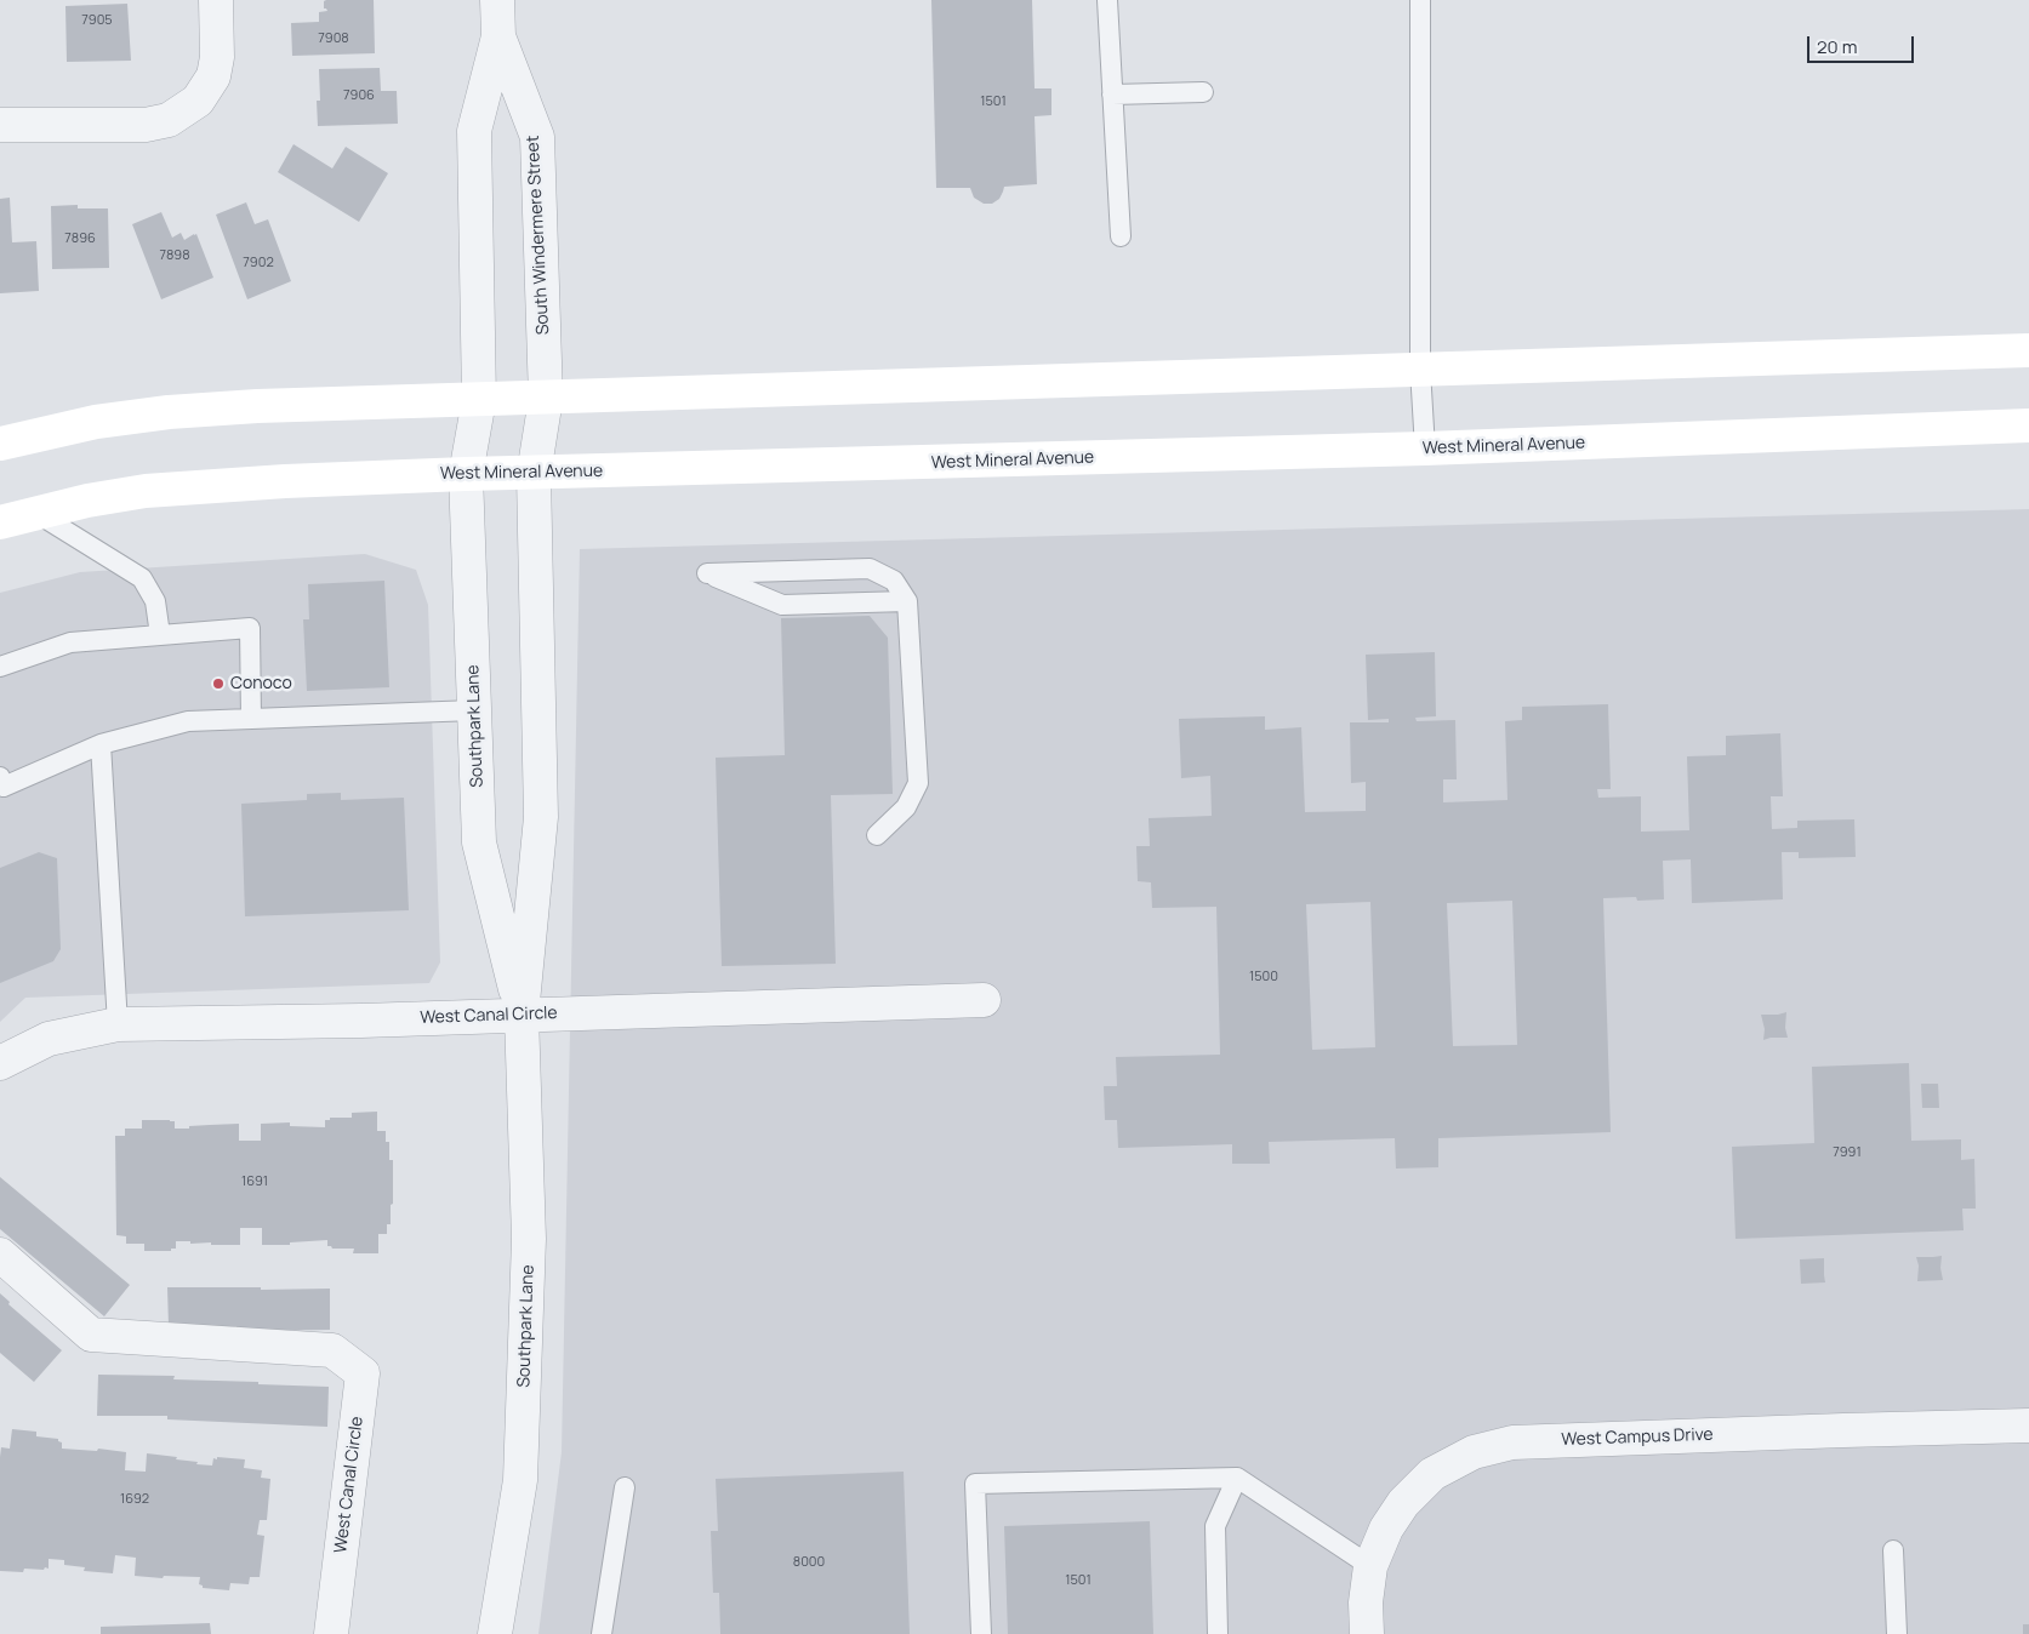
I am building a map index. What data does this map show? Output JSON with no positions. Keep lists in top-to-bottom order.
{
  "streets": {
    "main road": ["West Mineral Avenue"],
    "street": [
      "South Windermere Street",
      "Southpark Lane",
      "West Canal Circle",
      "West Campus Drive"
    ]
  },
  "crossings": [
    ["South Windermere Street", "Southpark Lane"],
    ["West Mineral Avenue", "Southpark Lane"],
    ["Southpark Lane", "West Canal Circle"]
  ],
  "places": ["Conoco"],
  "house_numbers": [
    "7905",
    "7908",
    "7906",
    "1501",
    "7896",
    "7898",
    "7902",
    "1500",
    "7991",
    "1691",
    "1692",
    "8000",
    "1501"
  ],
  "scale_bar": "20 m"
}
